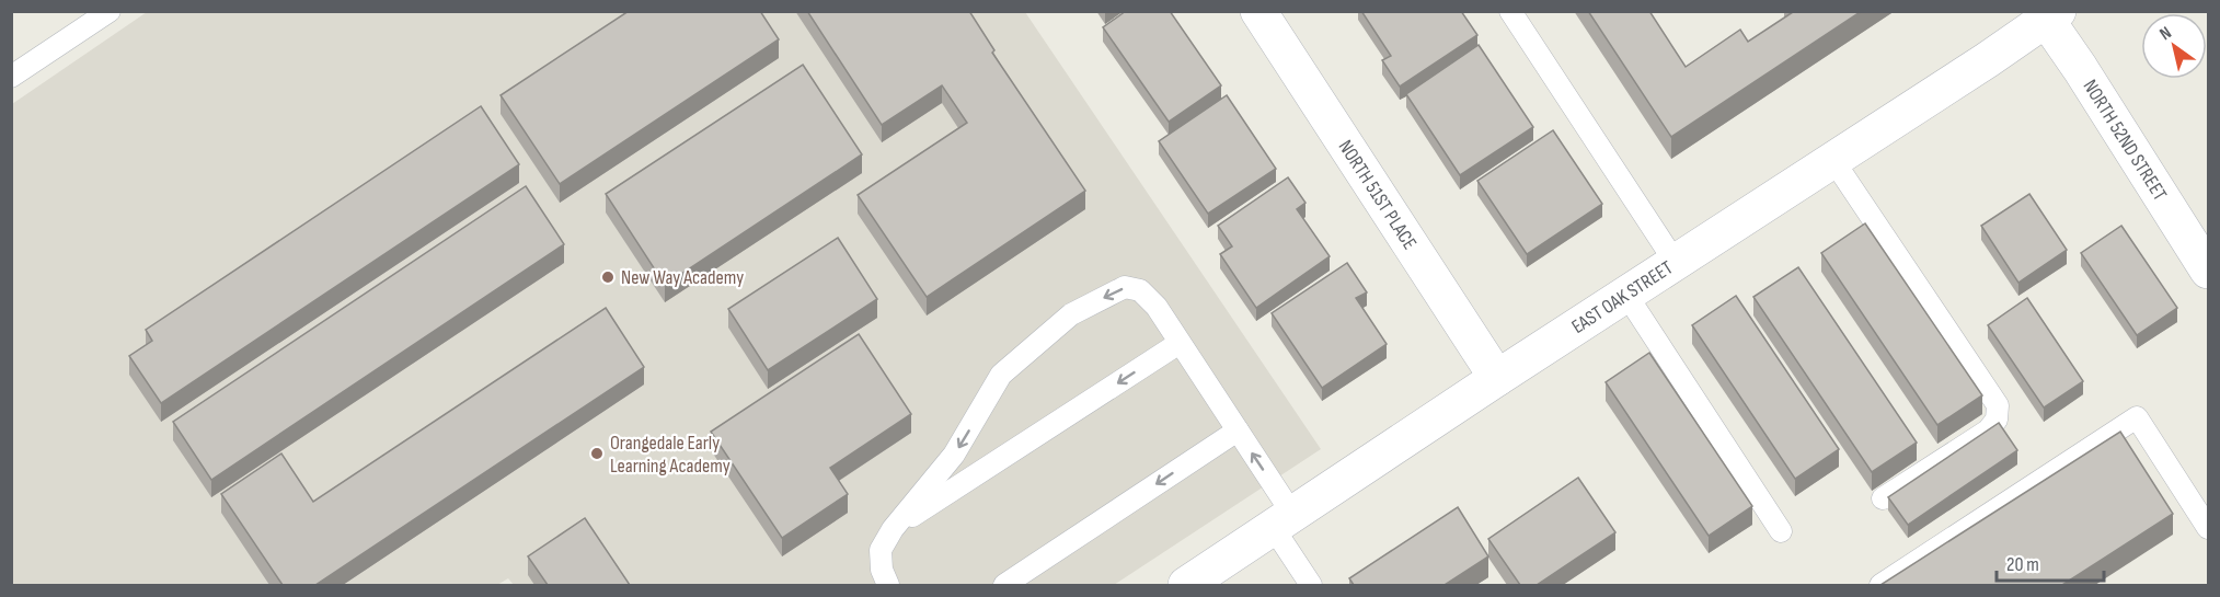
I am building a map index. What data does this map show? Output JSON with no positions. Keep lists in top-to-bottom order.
{
  "streets": {
    "street": ["NORTH 52ND STREET", "NORTH 51ST PLACE", "EAST OAK STREET"]
  },
  "crossings": [
    ["NORTH 52ND STREET", "EAST OAK STREET"],
    ["NORTH 51ST PLACE", "EAST OAK STREET"]
  ],
  "places": ["New Way Academy", "Orangedale Early Learning Academy"],
  "scale_bar": "20 m",
  "north": "top left"
}
